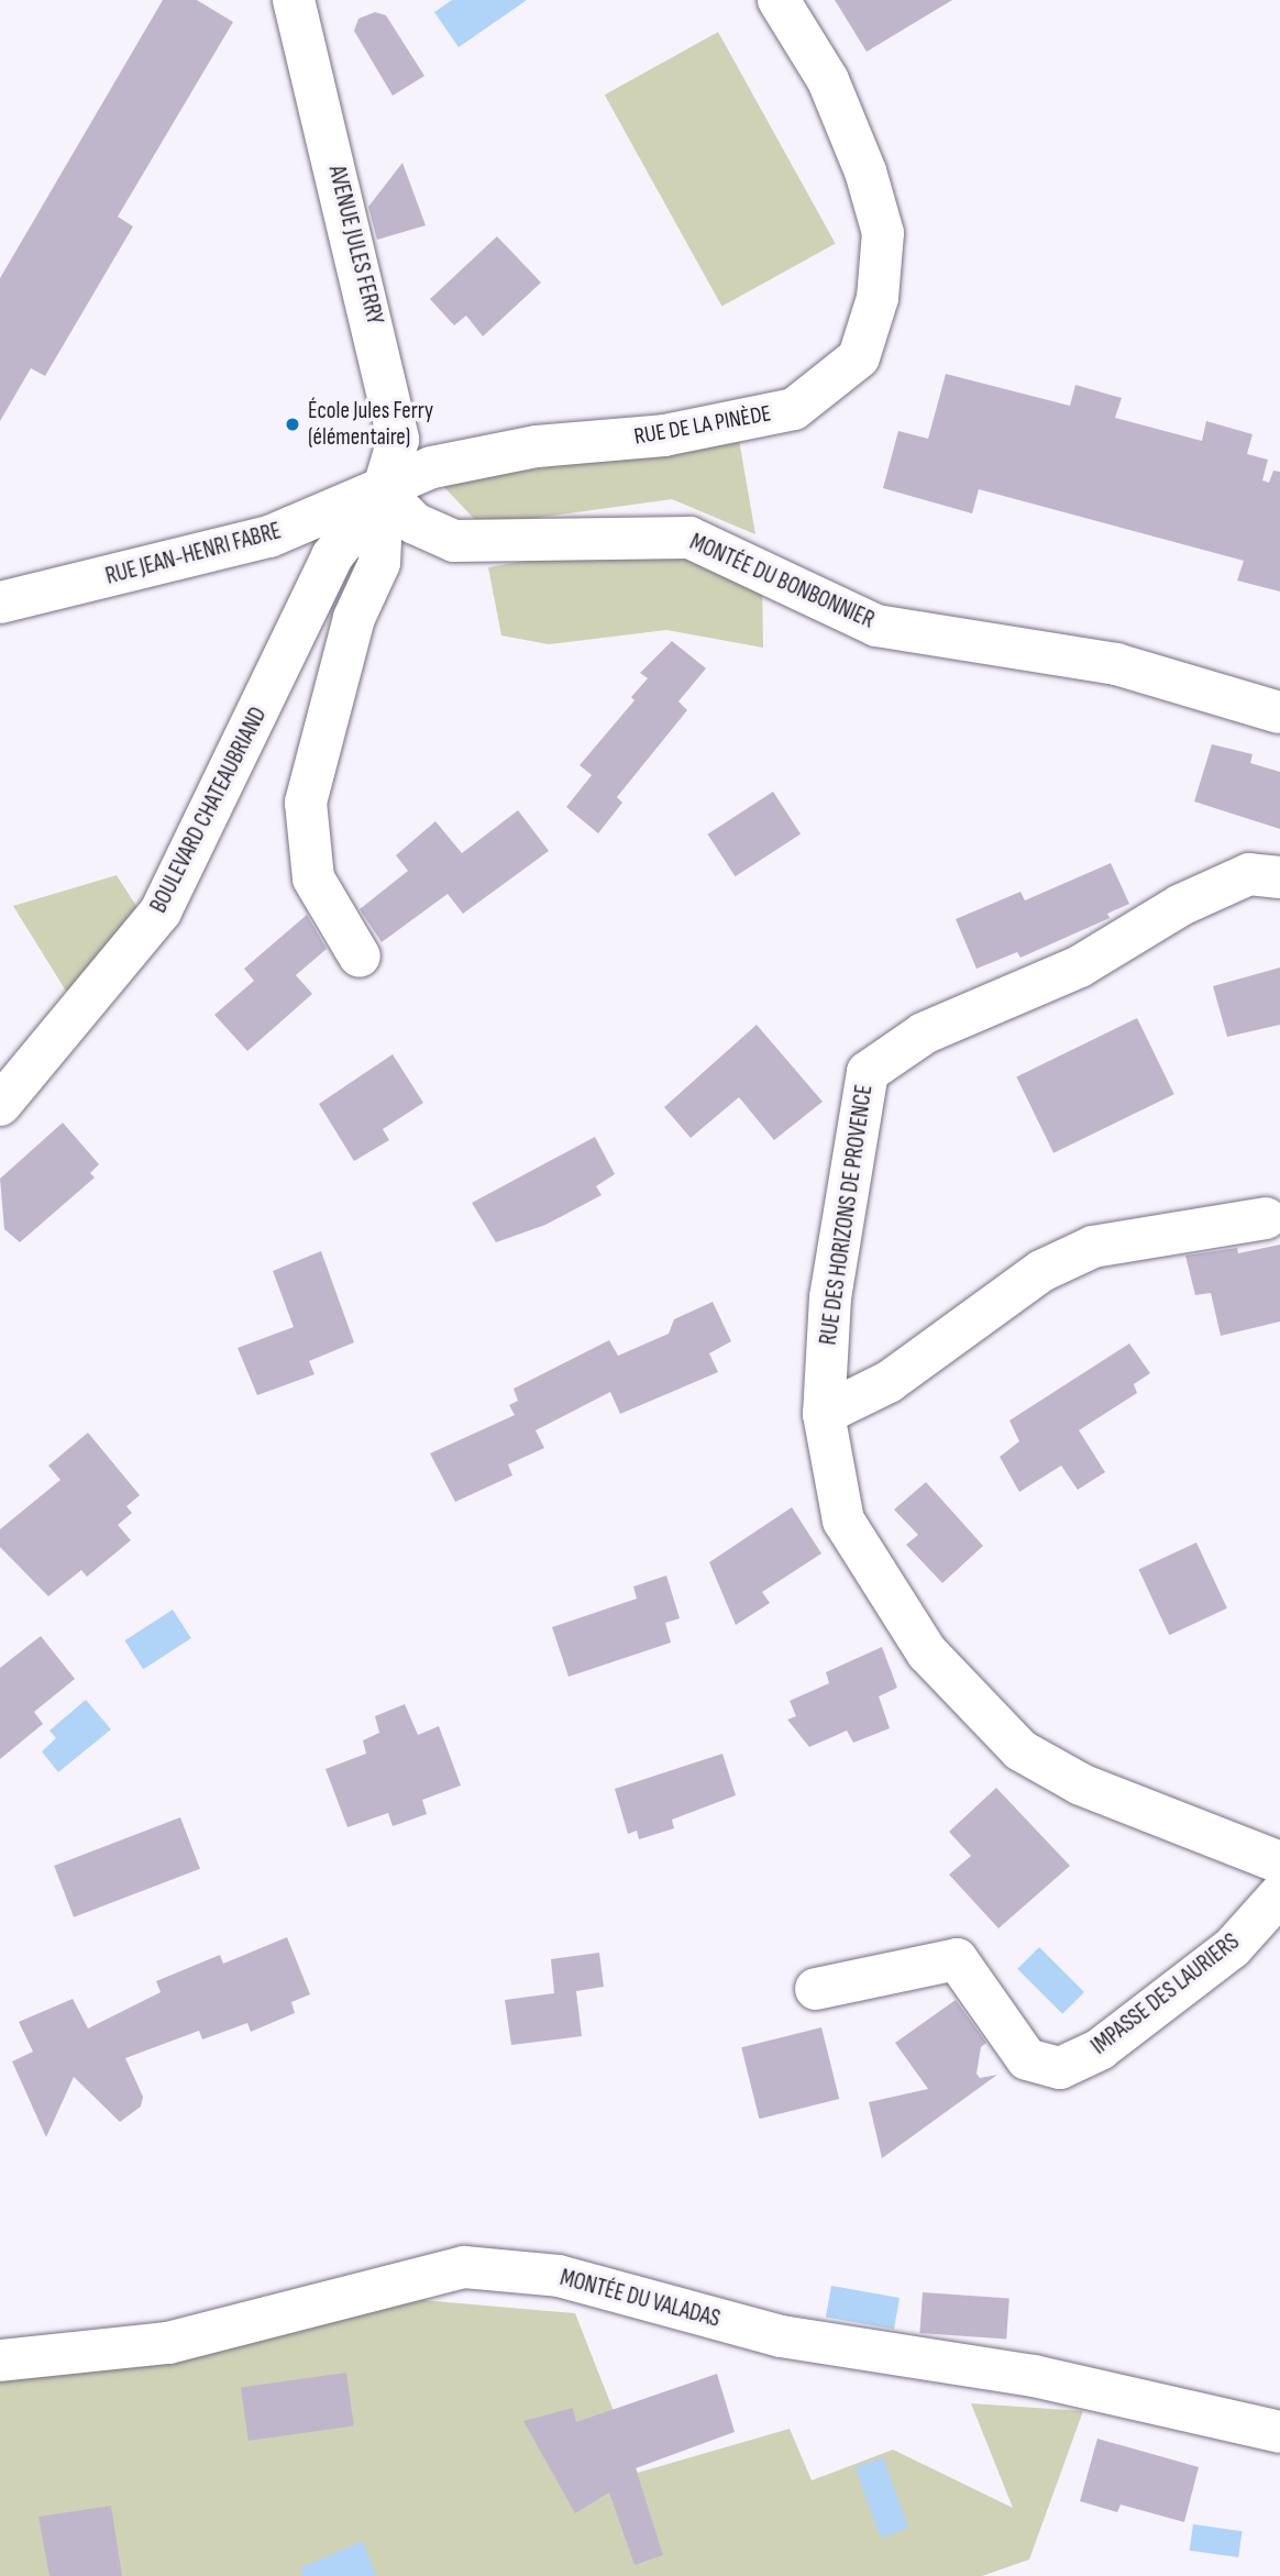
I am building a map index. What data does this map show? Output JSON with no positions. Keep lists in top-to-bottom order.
{
  "streets": {
    "street": [
      "AVENUE JULES FERRY",
      "RUE DE LA PINÈDE",
      "RUE JEAN-HENRI FABRE",
      "MONTÉE DU BONBONNIER",
      "BOULEVARD CHATEAUBRIAND",
      "RUE DES HORIZONS DE PROVENCE",
      "IMPASSE DES LAURIERS",
      "MONTÉE DU VALADAS"
    ]
  },
  "crossings": [
    ["AVENUE JULES FERRY", "RUE DE LA PINÈDE"],
    ["AVENUE JULES FERRY", "RUE JEAN-HENRI FABRE"],
    ["AVENUE JULES FERRY", "MONTÉE DU BONBONNIER"],
    ["AVENUE JULES FERRY", "BOULEVARD CHATEAUBRIAND"],
    ["RUE DE LA PINÈDE", "RUE JEAN-HENRI FABRE"],
    ["RUE DE LA PINÈDE", "MONTÉE DU BONBONNIER"],
    ["RUE DE LA PINÈDE", "BOULEVARD CHATEAUBRIAND"],
    ["RUE JEAN-HENRI FABRE", "MONTÉE DU BONBONNIER"],
    ["RUE JEAN-HENRI FABRE", "BOULEVARD CHATEAUBRIAND"],
    ["MONTÉE DU BONBONNIER", "BOULEVARD CHATEAUBRIAND"]
  ],
  "places": ["École Jules Ferry (élémentaire)"]
}
